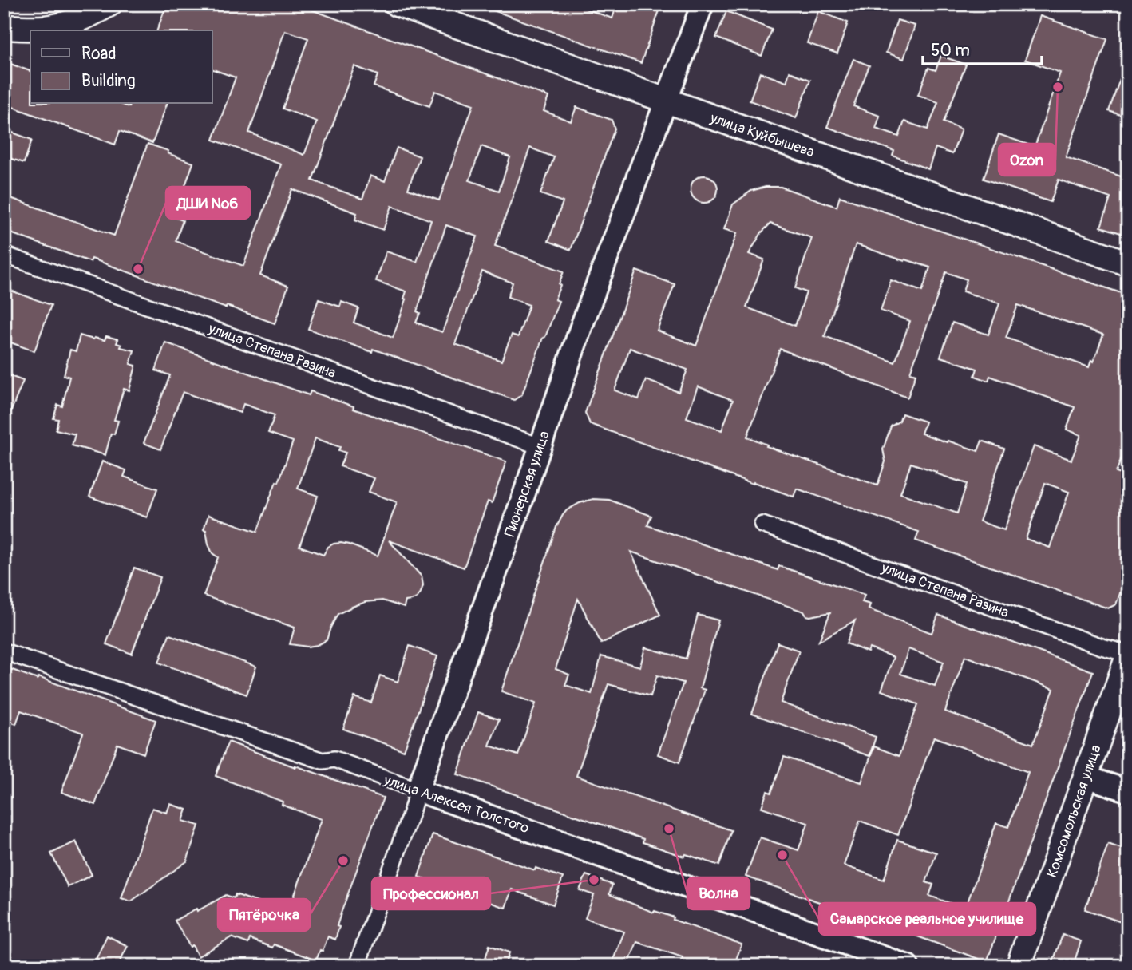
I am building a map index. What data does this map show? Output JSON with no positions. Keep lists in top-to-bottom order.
{
  "streets": {
    "main road": [
      "улица Куйбышева",
      "Пионерская улица",
      "улица Алексея Толстого",
      "Комсомольская улица"
    ],
    "street": ["улица Степана Разина"]
  },
  "crossings": [
    ["улица Куйбышева", "Пионерская улица"],
    ["улица Степана Разина", "Пионерская улица"],
    ["улица Степана Разина", "Комсомольская улица"],
    ["Пионерская улица", "улица Алексея Толстого"]
  ],
  "places": [
    "Ozon",
    "ДШИ №6",
    "Волна",
    "Самарское реальное училище",
    "Пятёрочка",
    "Профессионал"
  ],
  "legend": ["Road", "Building"],
  "scale_bar": "50 m"
}
